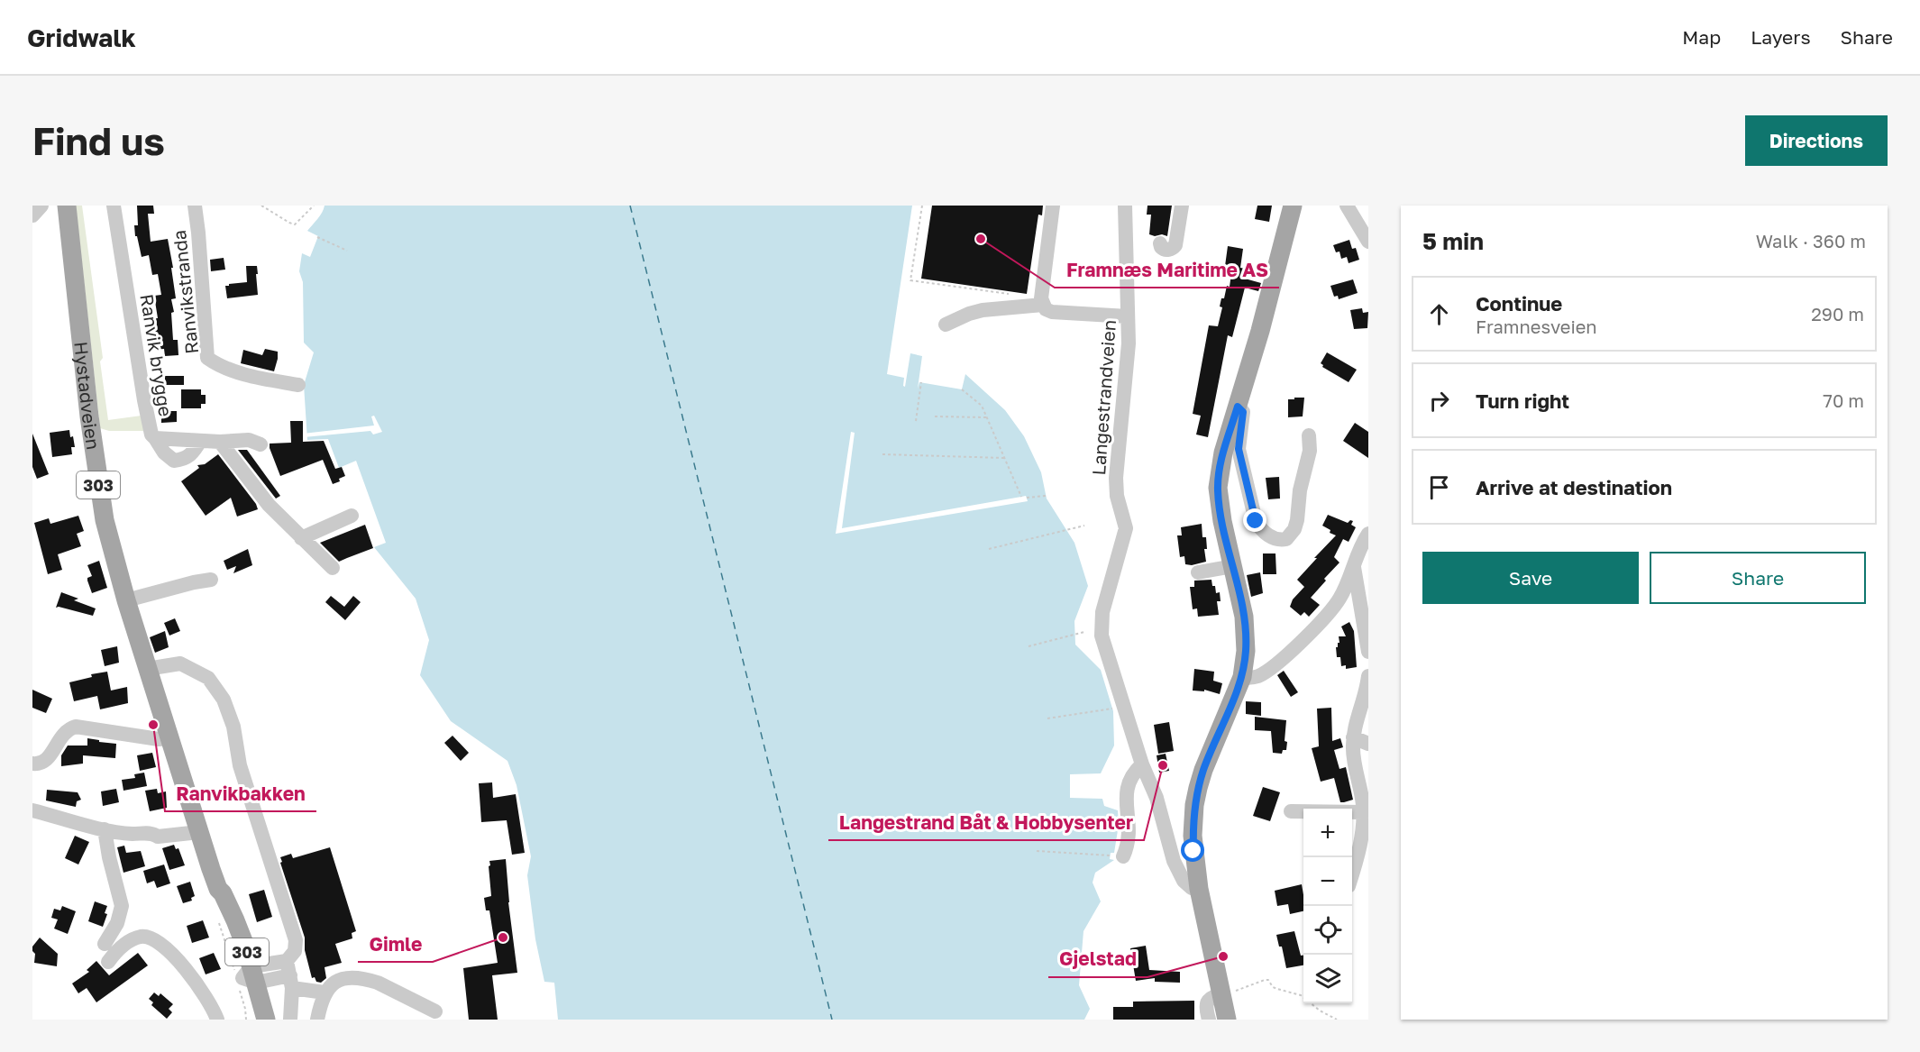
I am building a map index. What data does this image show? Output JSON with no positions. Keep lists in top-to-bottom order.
{
  "streets": {
    "main road": ["Hystadveien", "303"],
    "street": ["Ranvikstranda", "Ranvik brygge", "Langestrandveien"]
  },
  "places": [
    "Framnæs Maritime AS",
    "Ranvikbakken",
    "Langestrand Båt & Hobbysenter",
    "Gimle",
    "Gjelstad"
  ],
  "page": {
    "header": "Gridwalk",
    "nav": ["Map", "Layers", "Share"],
    "buttons": [
      "Directions",
      ["Save", "Share"]
    ],
    "title": "Find us",
    "heading": ["5 min", "Walk · 360 m"],
    "list": [
      ["Continue", "Framnesveien", "290 m"],
      ["Turn right", "70 m"],
      "Arrive at destination"
    ],
    "map_buttons": ["+", "−"]
  }
}
